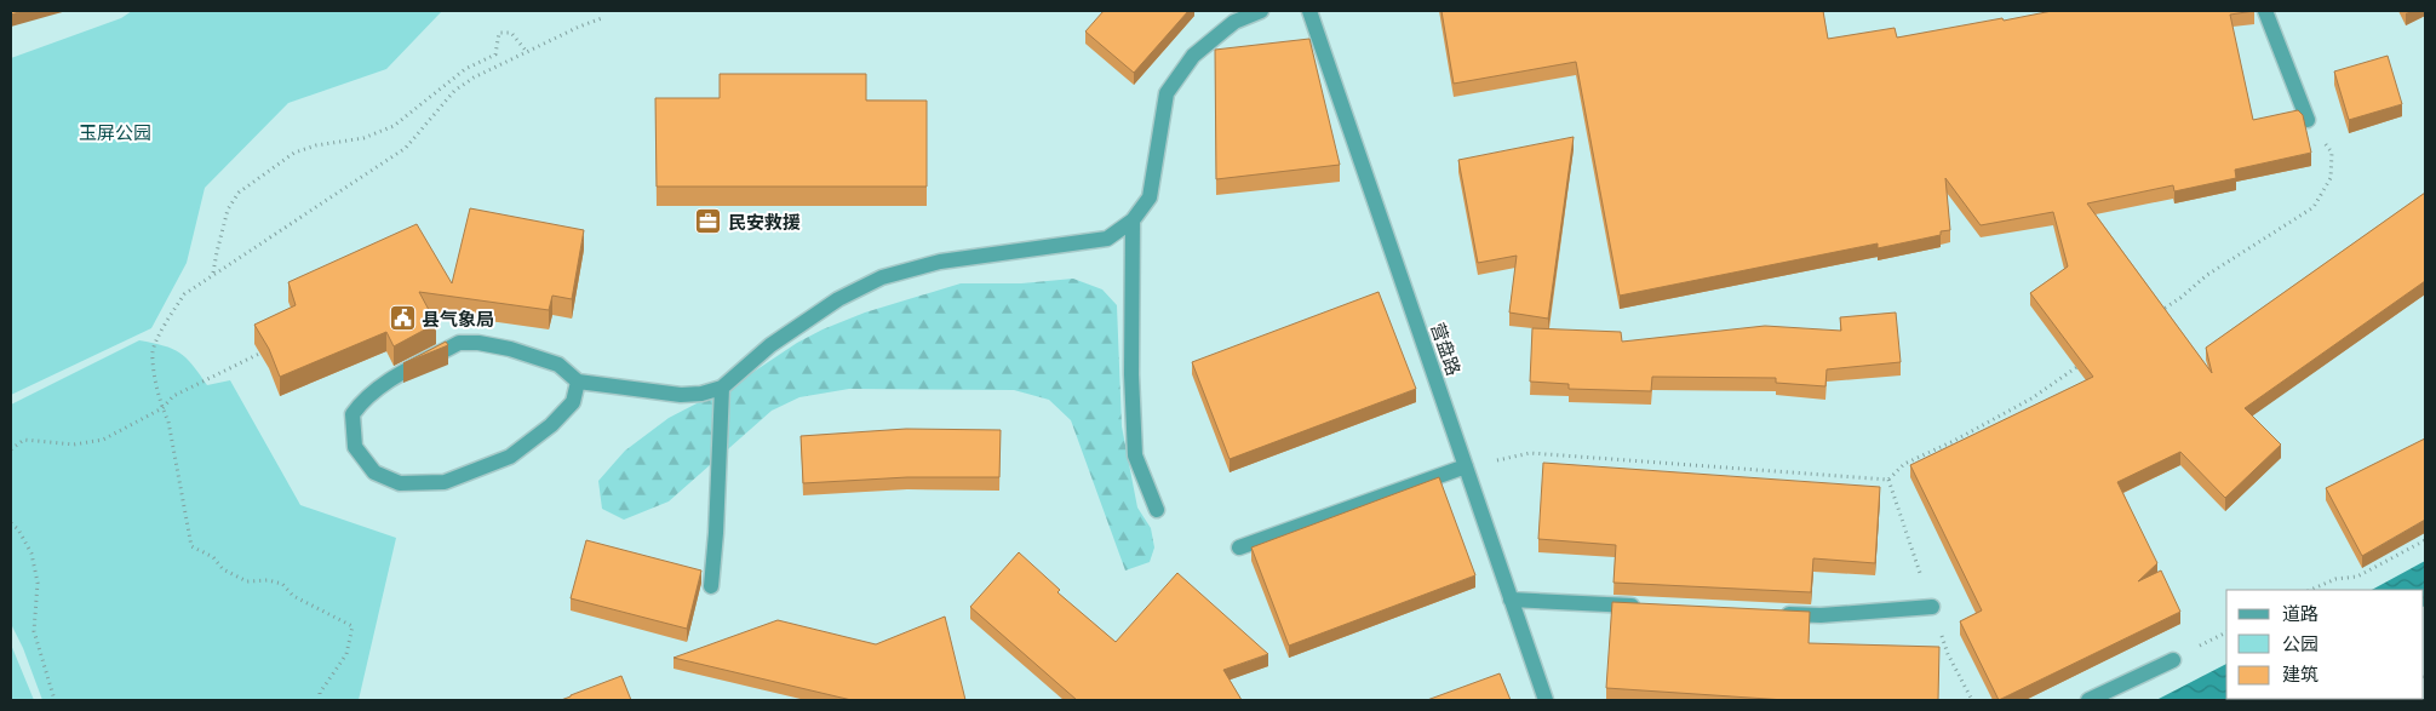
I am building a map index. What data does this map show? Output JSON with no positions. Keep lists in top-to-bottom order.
{
  "streets": {
    "street": ["营盘路"]
  },
  "parks": ["玉屏公园"],
  "places": {
    "office": ["民安救援"],
    "public building": ["县气象局"]
  },
  "legend": ["道路", "公园", "建筑"]
}
